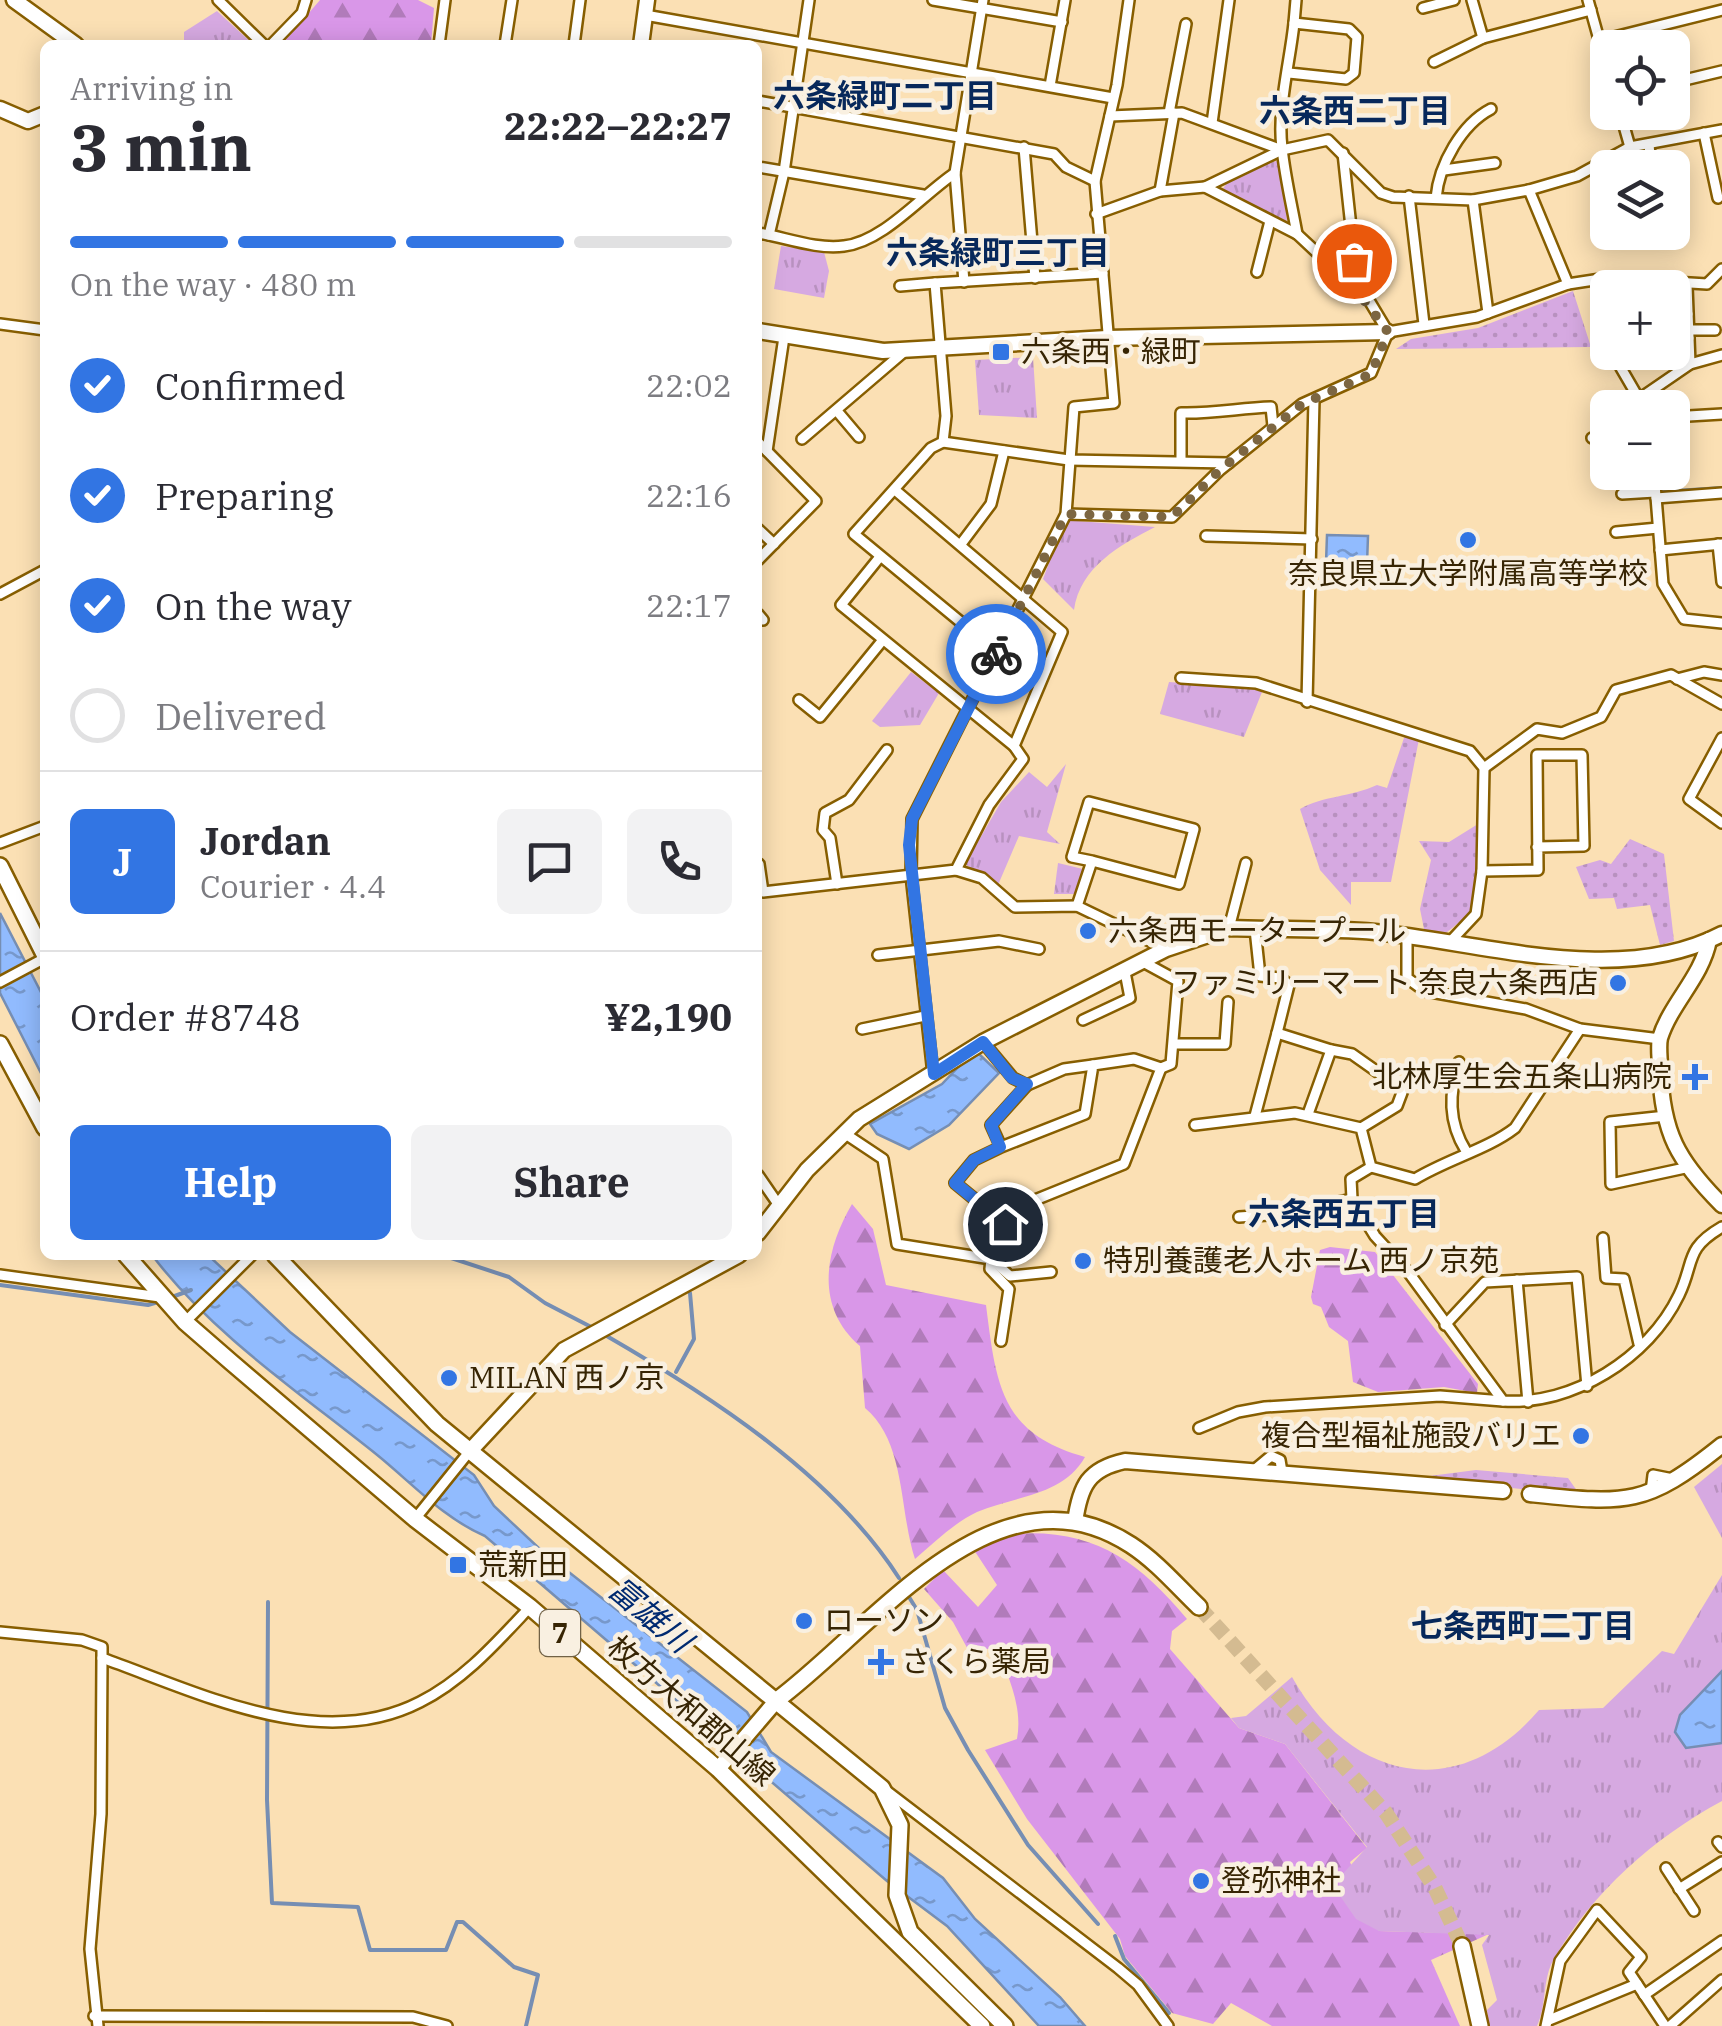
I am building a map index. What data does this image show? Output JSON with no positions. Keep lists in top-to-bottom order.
{
  "streets": {
    "main road": ["7", "枚方大和郡山線"]
  },
  "districts": [
    "六条緑町二丁目",
    "六条西二丁目",
    "六条緑町三丁目",
    "六条西五丁目",
    "七条西町二丁目"
  ],
  "water": ["富雄川"],
  "places": {
    "transit": ["六条西・緑町", "荒新田"],
    "other": [
      "奈良県立大学附属高等学校",
      "六条西モータープール",
      "ファミリーマート 奈良六条西店",
      "特別養護老人ホーム 西ノ京苑",
      "MILAN 西ノ京",
      "複合型福祉施設バリエ",
      "ローソン",
      "登弥神社"
    ],
    "health": ["北林厚生会五条山病院", "さくら薬局"]
  },
  "page": {
    "map_buttons": ["+", "−"],
    "heading": ["3 min", "Arriving in", "22:22–22:27"],
    "panel": [
      "Jordan",
      "Courier · 4.4",
      "Order #8748",
      "¥2,190"
    ],
    "bar": "On the way · 480 m",
    "list": [
      ["Confirmed", "22:02"],
      ["Preparing", "22:16"],
      ["On the way", "22:17"],
      "Delivered"
    ],
    "round": "J",
    "buttons": ["Help", "Share"]
  }
}
